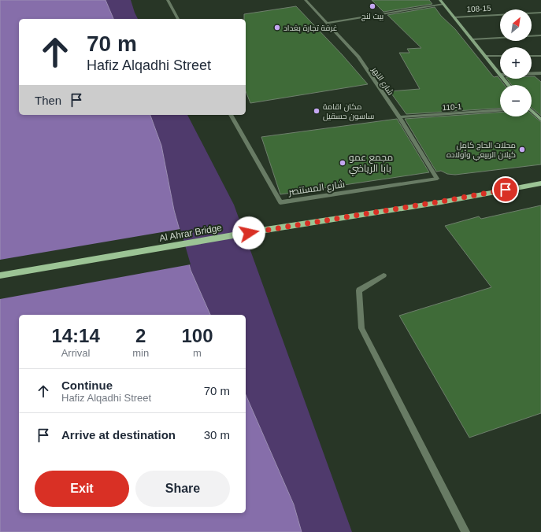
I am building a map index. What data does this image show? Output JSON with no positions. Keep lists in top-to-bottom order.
{
  "streets": {
    "main road": ["Al Ahrar Bridge"],
    "street": [
      "108-15",
      "شارع النهر",
      "110-1",
      "شارع المستنصر"
    ]
  },
  "crossings": [
    ["شارع النهر", "110-1"],
    ["شارع النهر", "شارع المستنصر"]
  ],
  "places": [
    "بيت لنج",
    "غرفة تجارة بغداد",
    "مكان اقامة ساسون حسقيل",
    "محلات الحاج كامل كيلان الربيعي وأولاده",
    "مجمع عمو بابا الرياضي"
  ],
  "north": "top right",
  "page": {
    "map_buttons": ["+", "−"],
    "turn": ["70 m", "Hafiz Alqadhi Street"],
    "then": "Then",
    "eta": [
      "14:14",
      "Arrival",
      "2",
      "min",
      "100",
      "m"
    ],
    "list": [
      {
        "name": "Continue",
        "note": "Hafiz Alqadhi Street",
        "value": "70 m"
      },
      {
        "name": "Arrive at destination",
        "value": "30 m"
      }
    ],
    "buttons": ["Exit", "Share"]
  }
}
